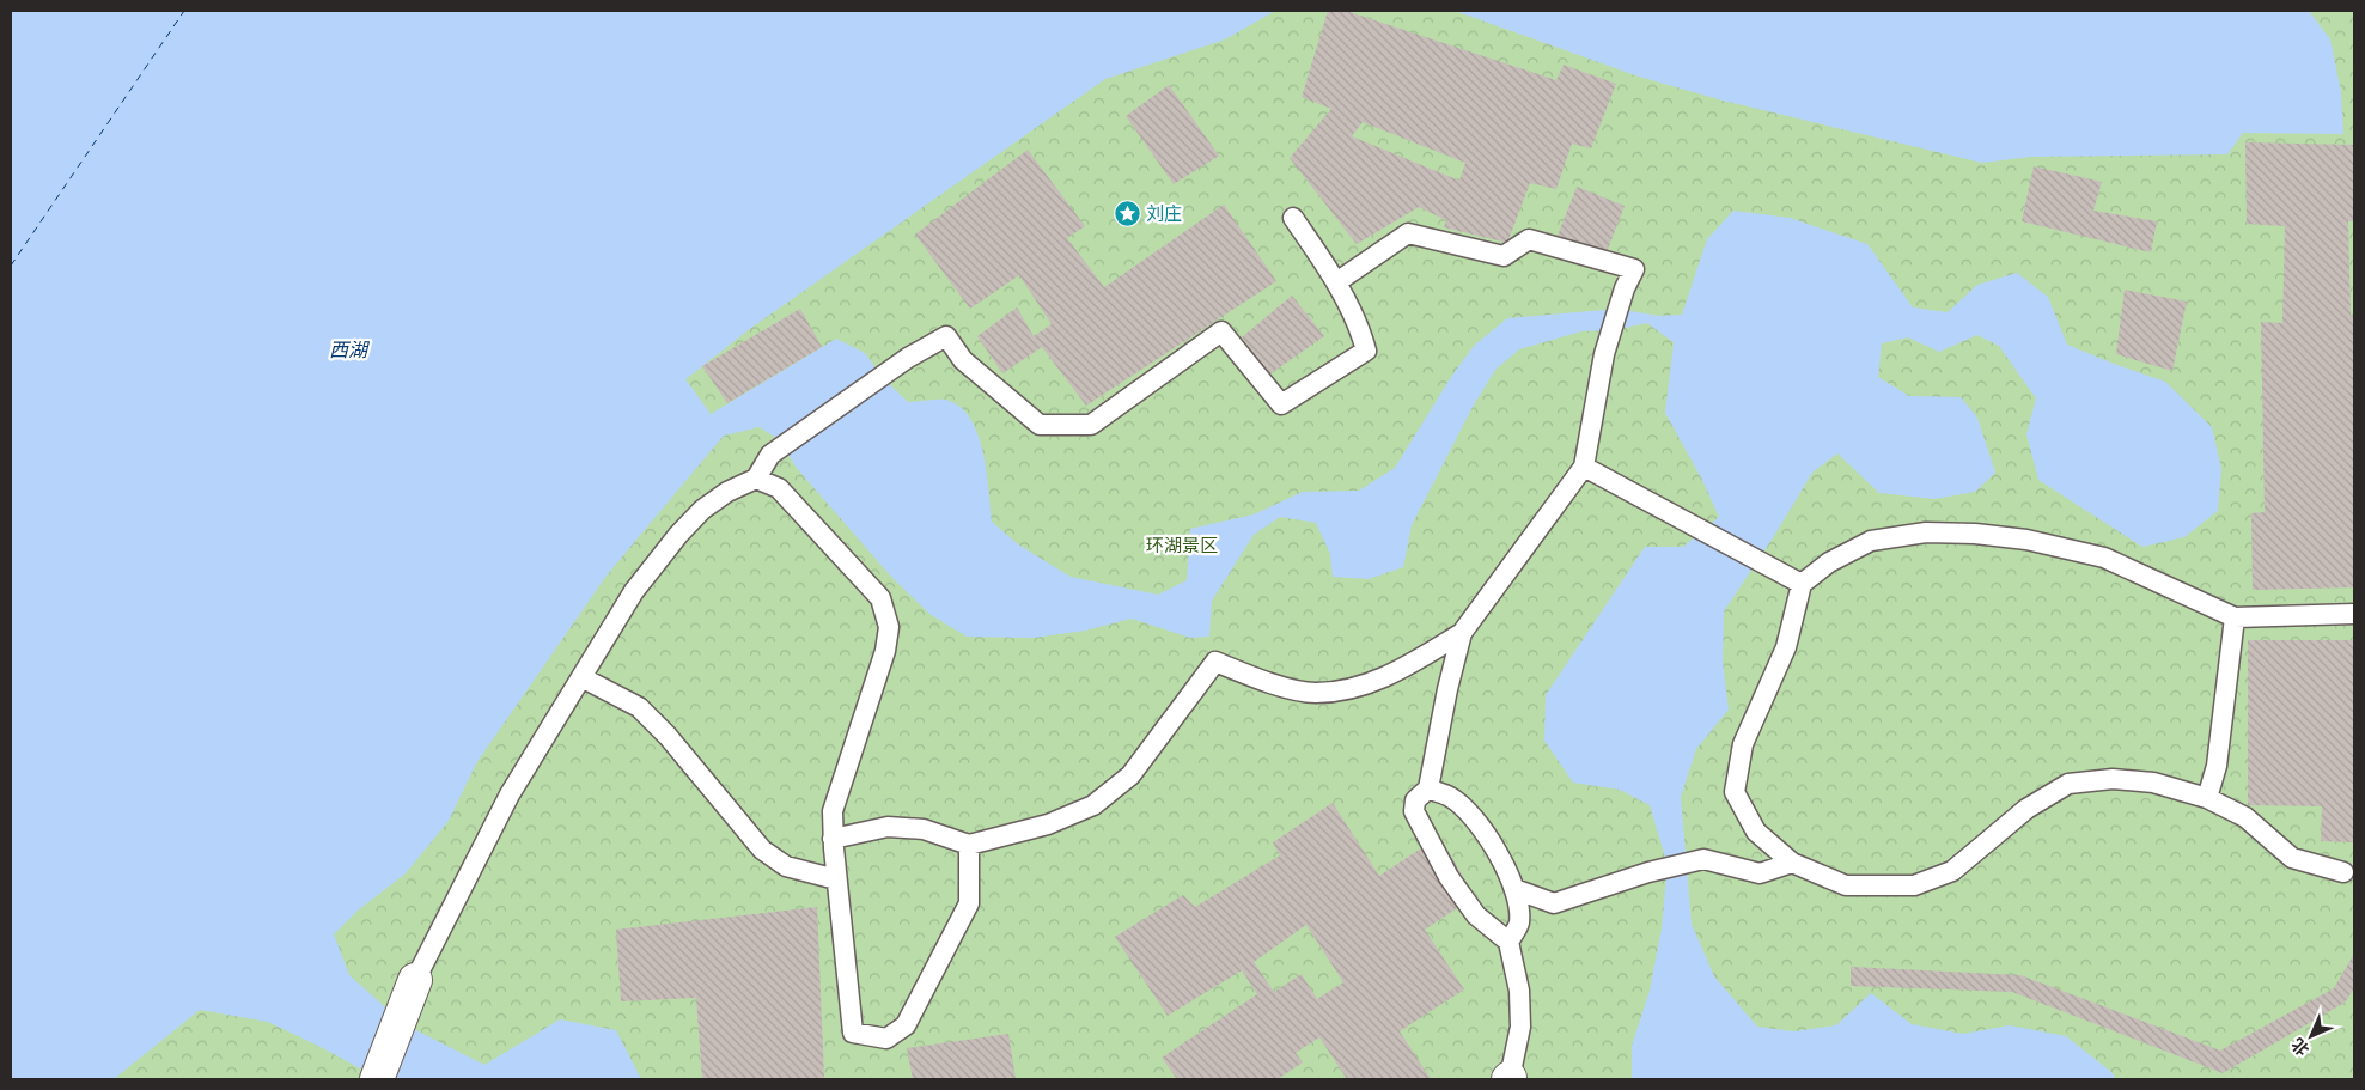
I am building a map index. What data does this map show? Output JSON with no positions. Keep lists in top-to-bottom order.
{
  "water": ["西湖"],
  "parks": ["环湖景区"],
  "places": {
    "place": ["刘庄"]
  },
  "north": "bottom left"
}
